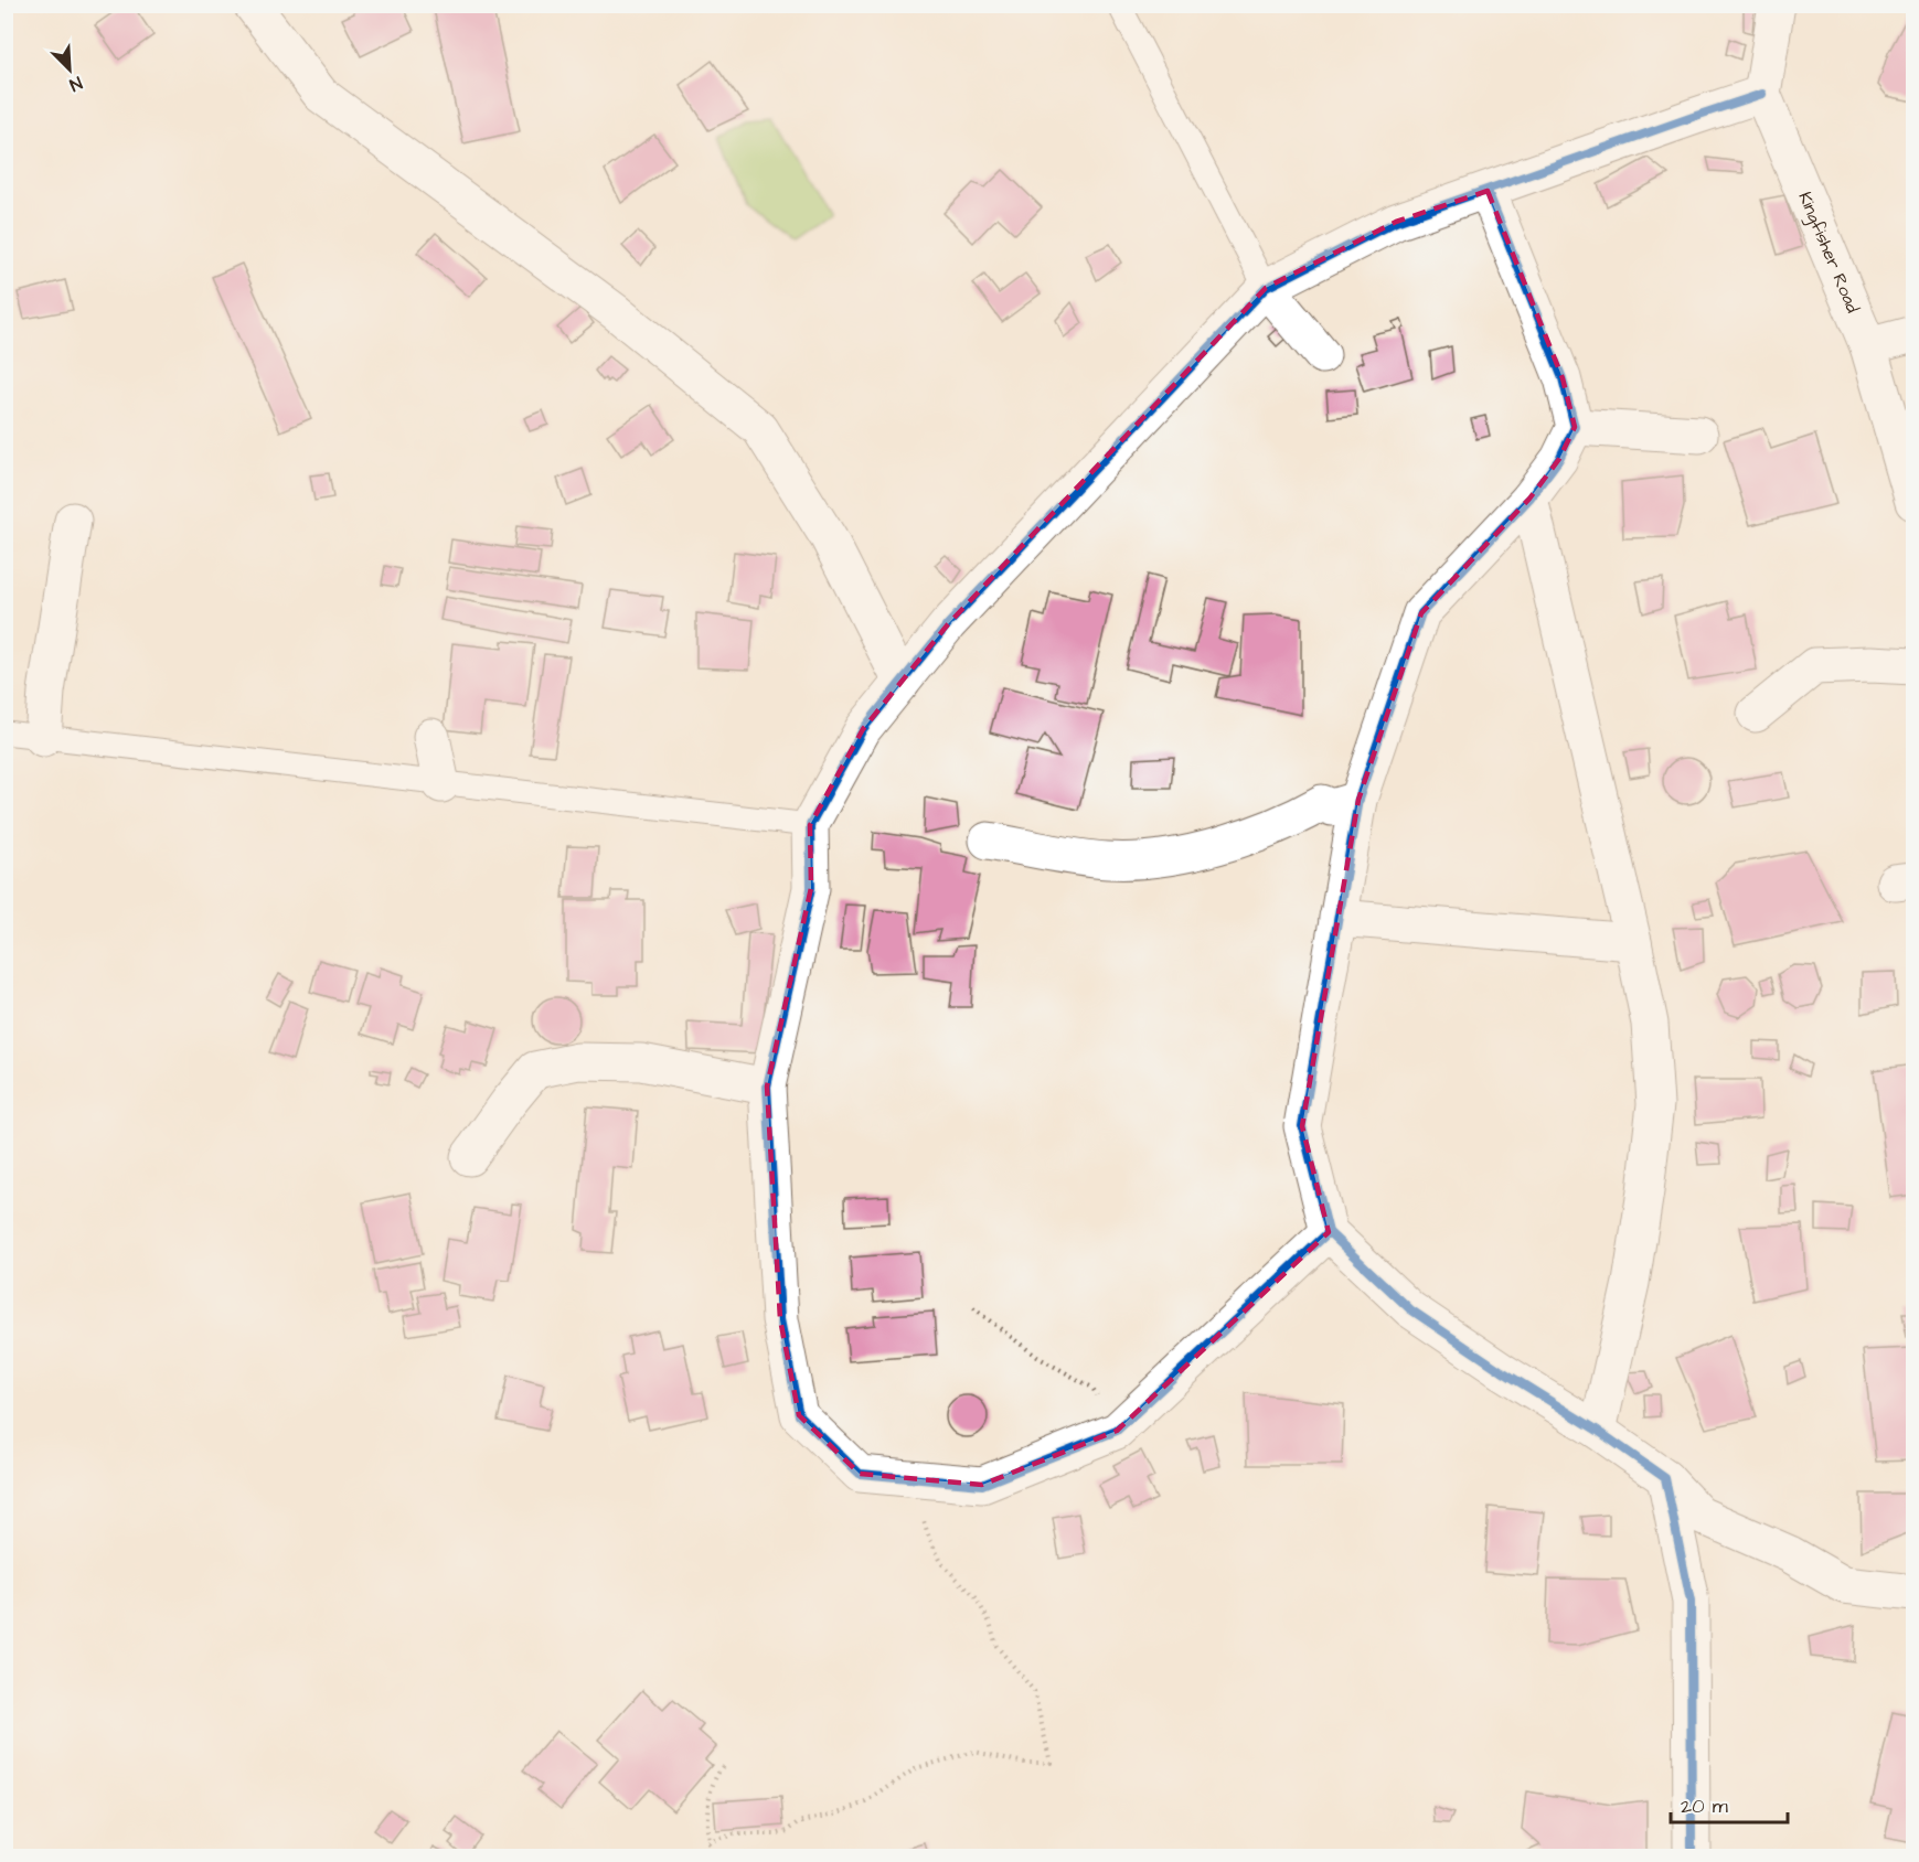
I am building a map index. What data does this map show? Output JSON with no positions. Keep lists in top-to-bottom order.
{
  "streets": {
    "street": ["Kingfisher Road"]
  },
  "scale_bar": "20 m",
  "north": "bottom right"
}
